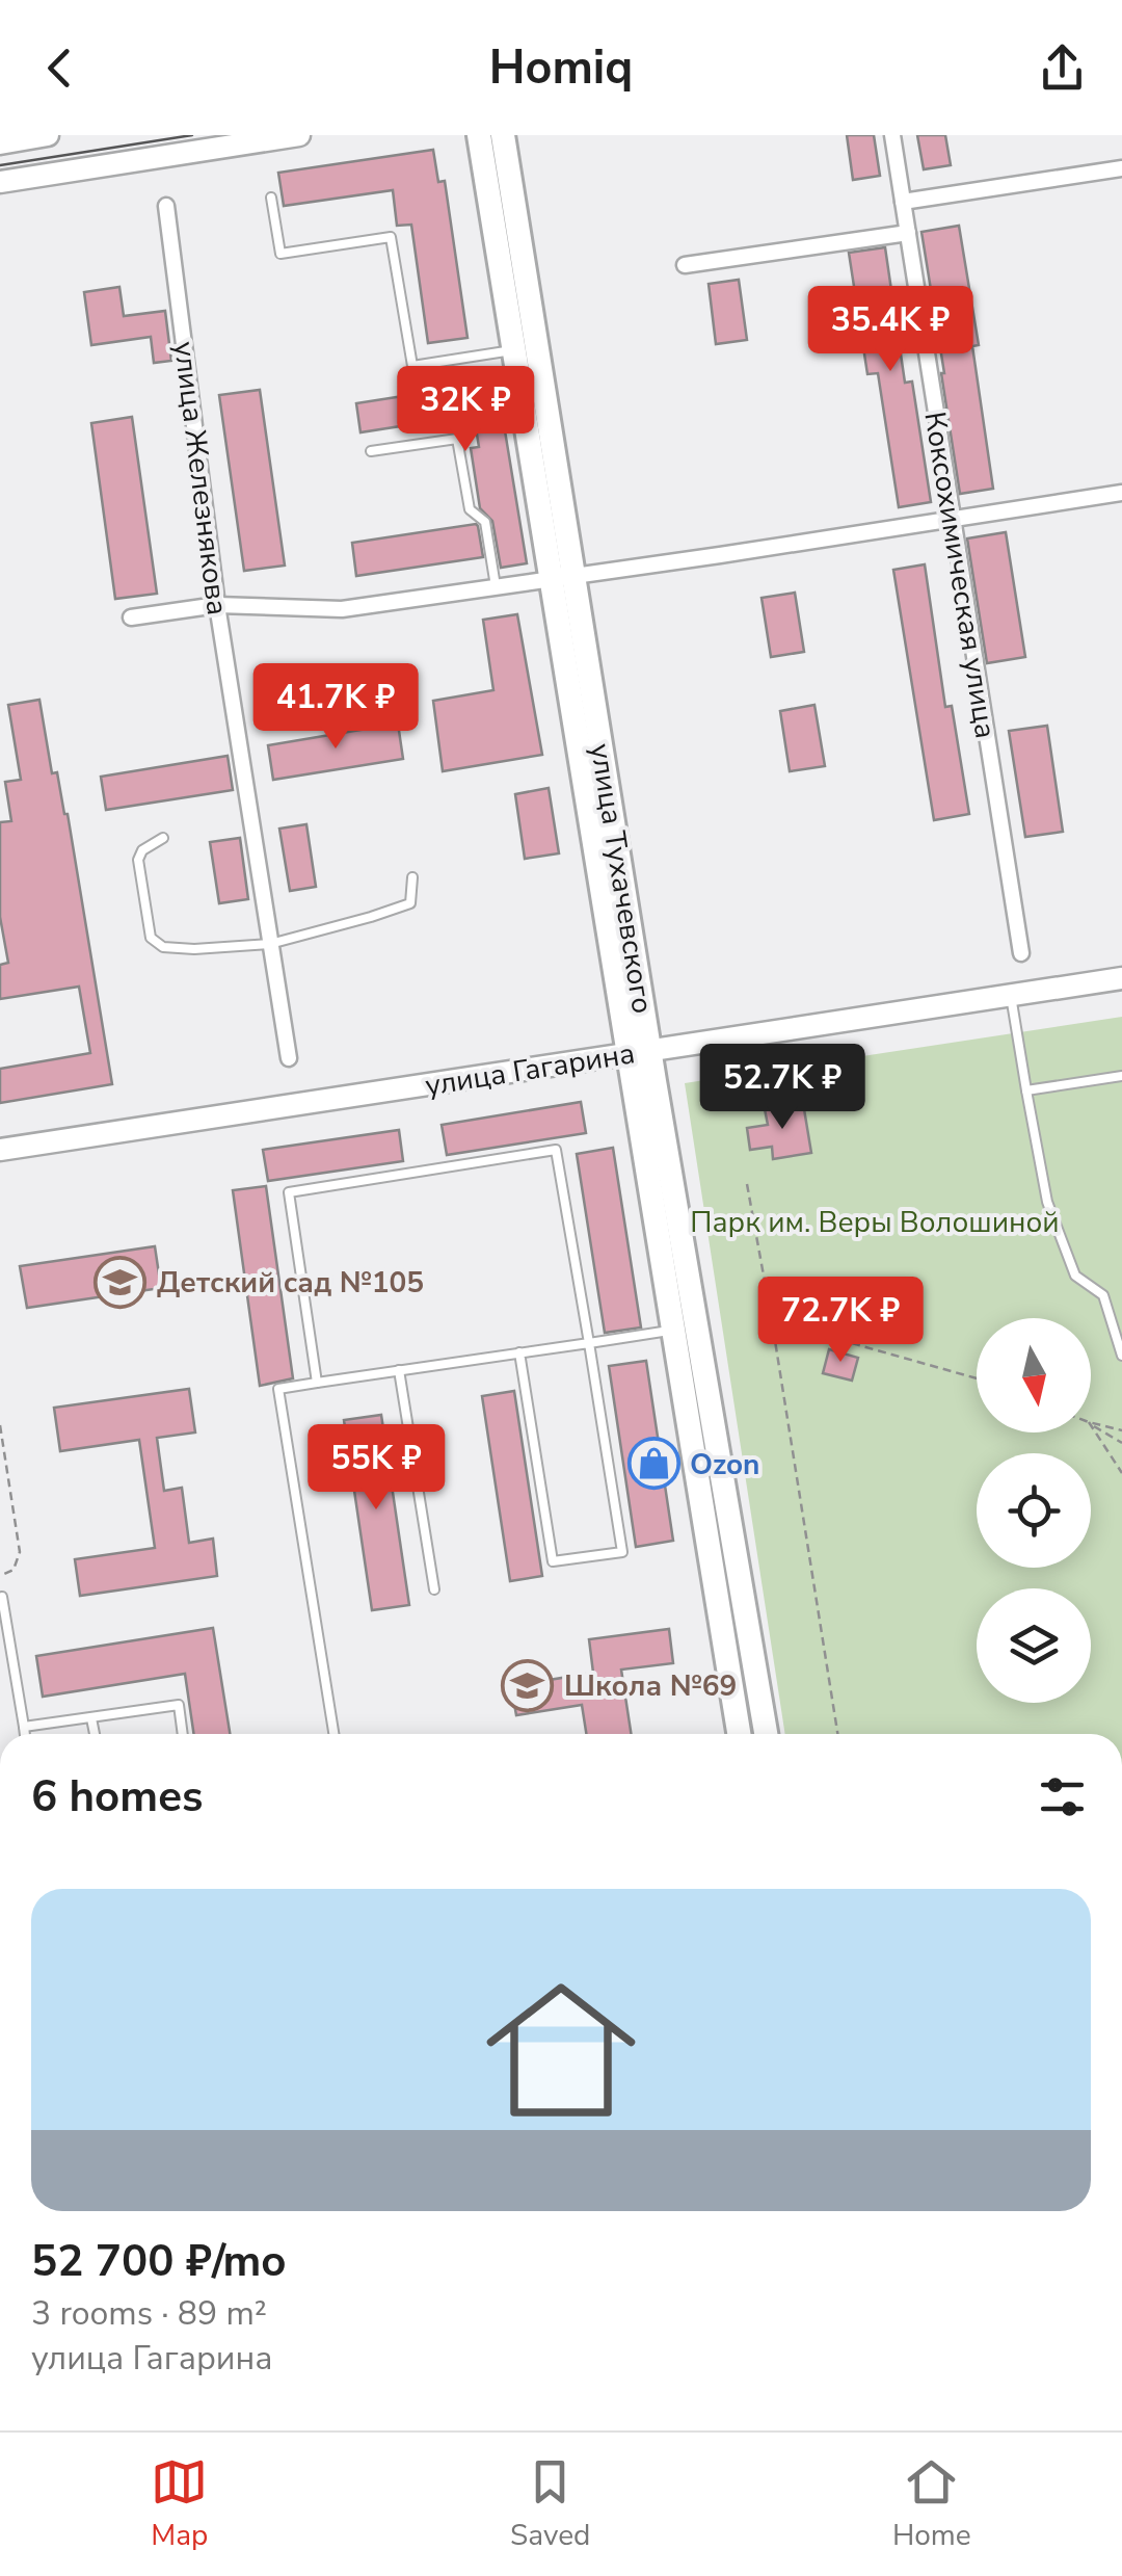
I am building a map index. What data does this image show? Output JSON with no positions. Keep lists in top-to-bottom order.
{
  "streets": {
    "main road": ["улица Тухачевского"],
    "street": ["улица Железнякова", "Коксохимическая улица", "улица Гагарина"]
  },
  "crossings": [
    ["улица Тухачевского", "улица Гагарина"]
  ],
  "parks": ["Парк им. Веры Волошиной"],
  "places": {
    "school or university": ["Детский сад №105", "Школа №69"],
    "shop": ["Ozon"]
  },
  "north": "bottom",
  "page": {
    "header": "Homiq",
    "price": [
      "35.4K ₽",
      "32K ₽",
      "41.7K ₽",
      "52.7K ₽",
      "72.7K ₽",
      "55K ₽"
    ],
    "heading": "6 homes",
    "list": [
      {
        "name": "52 700 ₽/mo",
        "note": "3 rooms · 89 m² · улица Гагарина"
      }
    ],
    "tabs": ["Map", "Saved", "Home"]
  }
}
